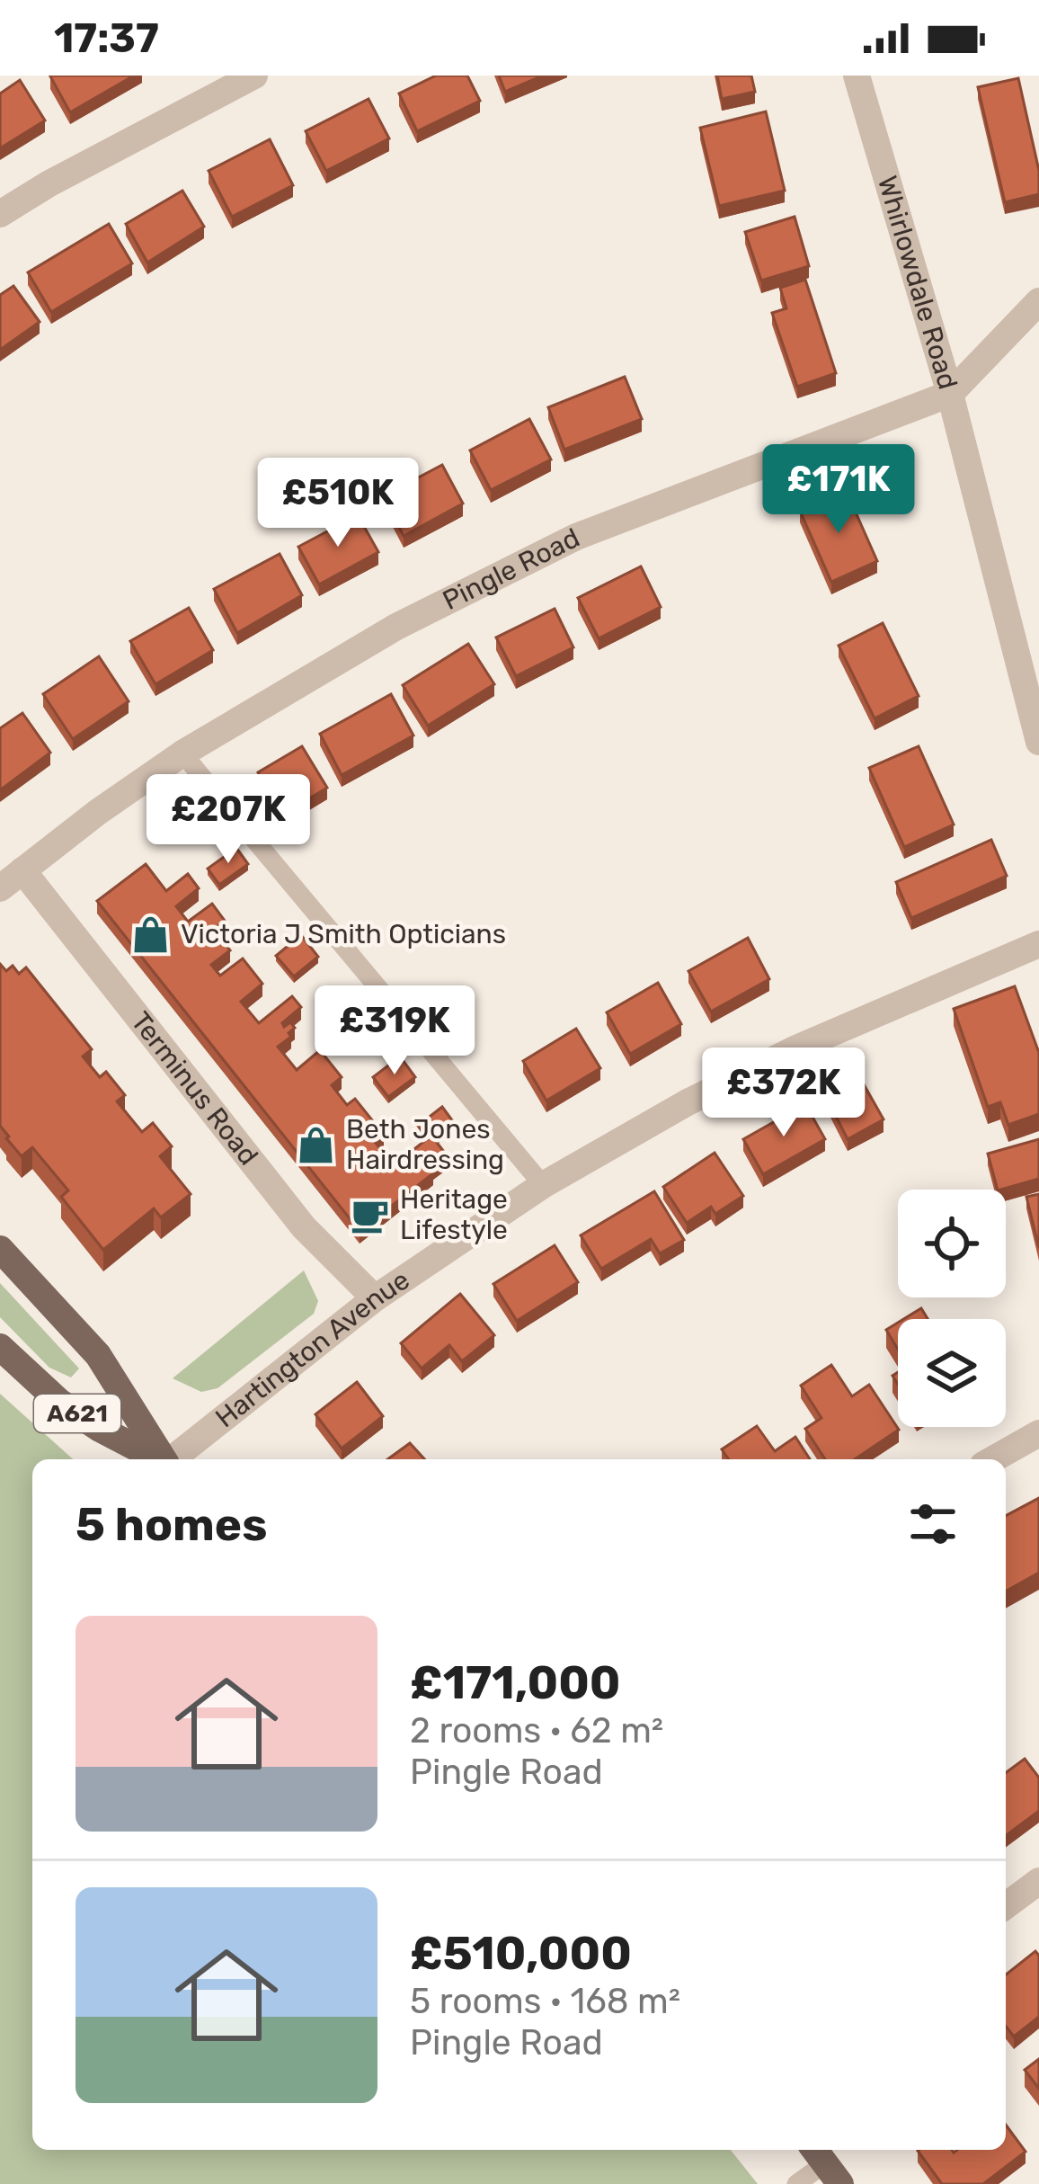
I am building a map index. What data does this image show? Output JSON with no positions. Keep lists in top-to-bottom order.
{
  "streets": {
    "main road": ["A621"],
    "street": [
      "Whirlowdale Road",
      "Pingle Road",
      "Terminus Road",
      "Hartington Avenue"
    ]
  },
  "crossings": [
    ["Whirlowdale Road", "Pingle Road"],
    ["Pingle Road", "Terminus Road"],
    ["Terminus Road", "Hartington Avenue"]
  ],
  "places": {
    "shop": ["Victoria J Smith Opticians", "Beth Jones Hairdressing"],
    "cafe": ["Heritage Lifestyle"]
  },
  "page": {
    "status": "17:37",
    "price": [
      "£171K",
      "£510K",
      "£207K",
      "£319K",
      "£372K"
    ],
    "heading": "5 homes",
    "list": [
      {
        "name": "£171,000",
        "note": "2 rooms · 62 m² · Pingle Road"
      },
      {
        "name": "£510,000",
        "note": "5 rooms · 168 m² · Pingle Road"
      }
    ]
  }
}
